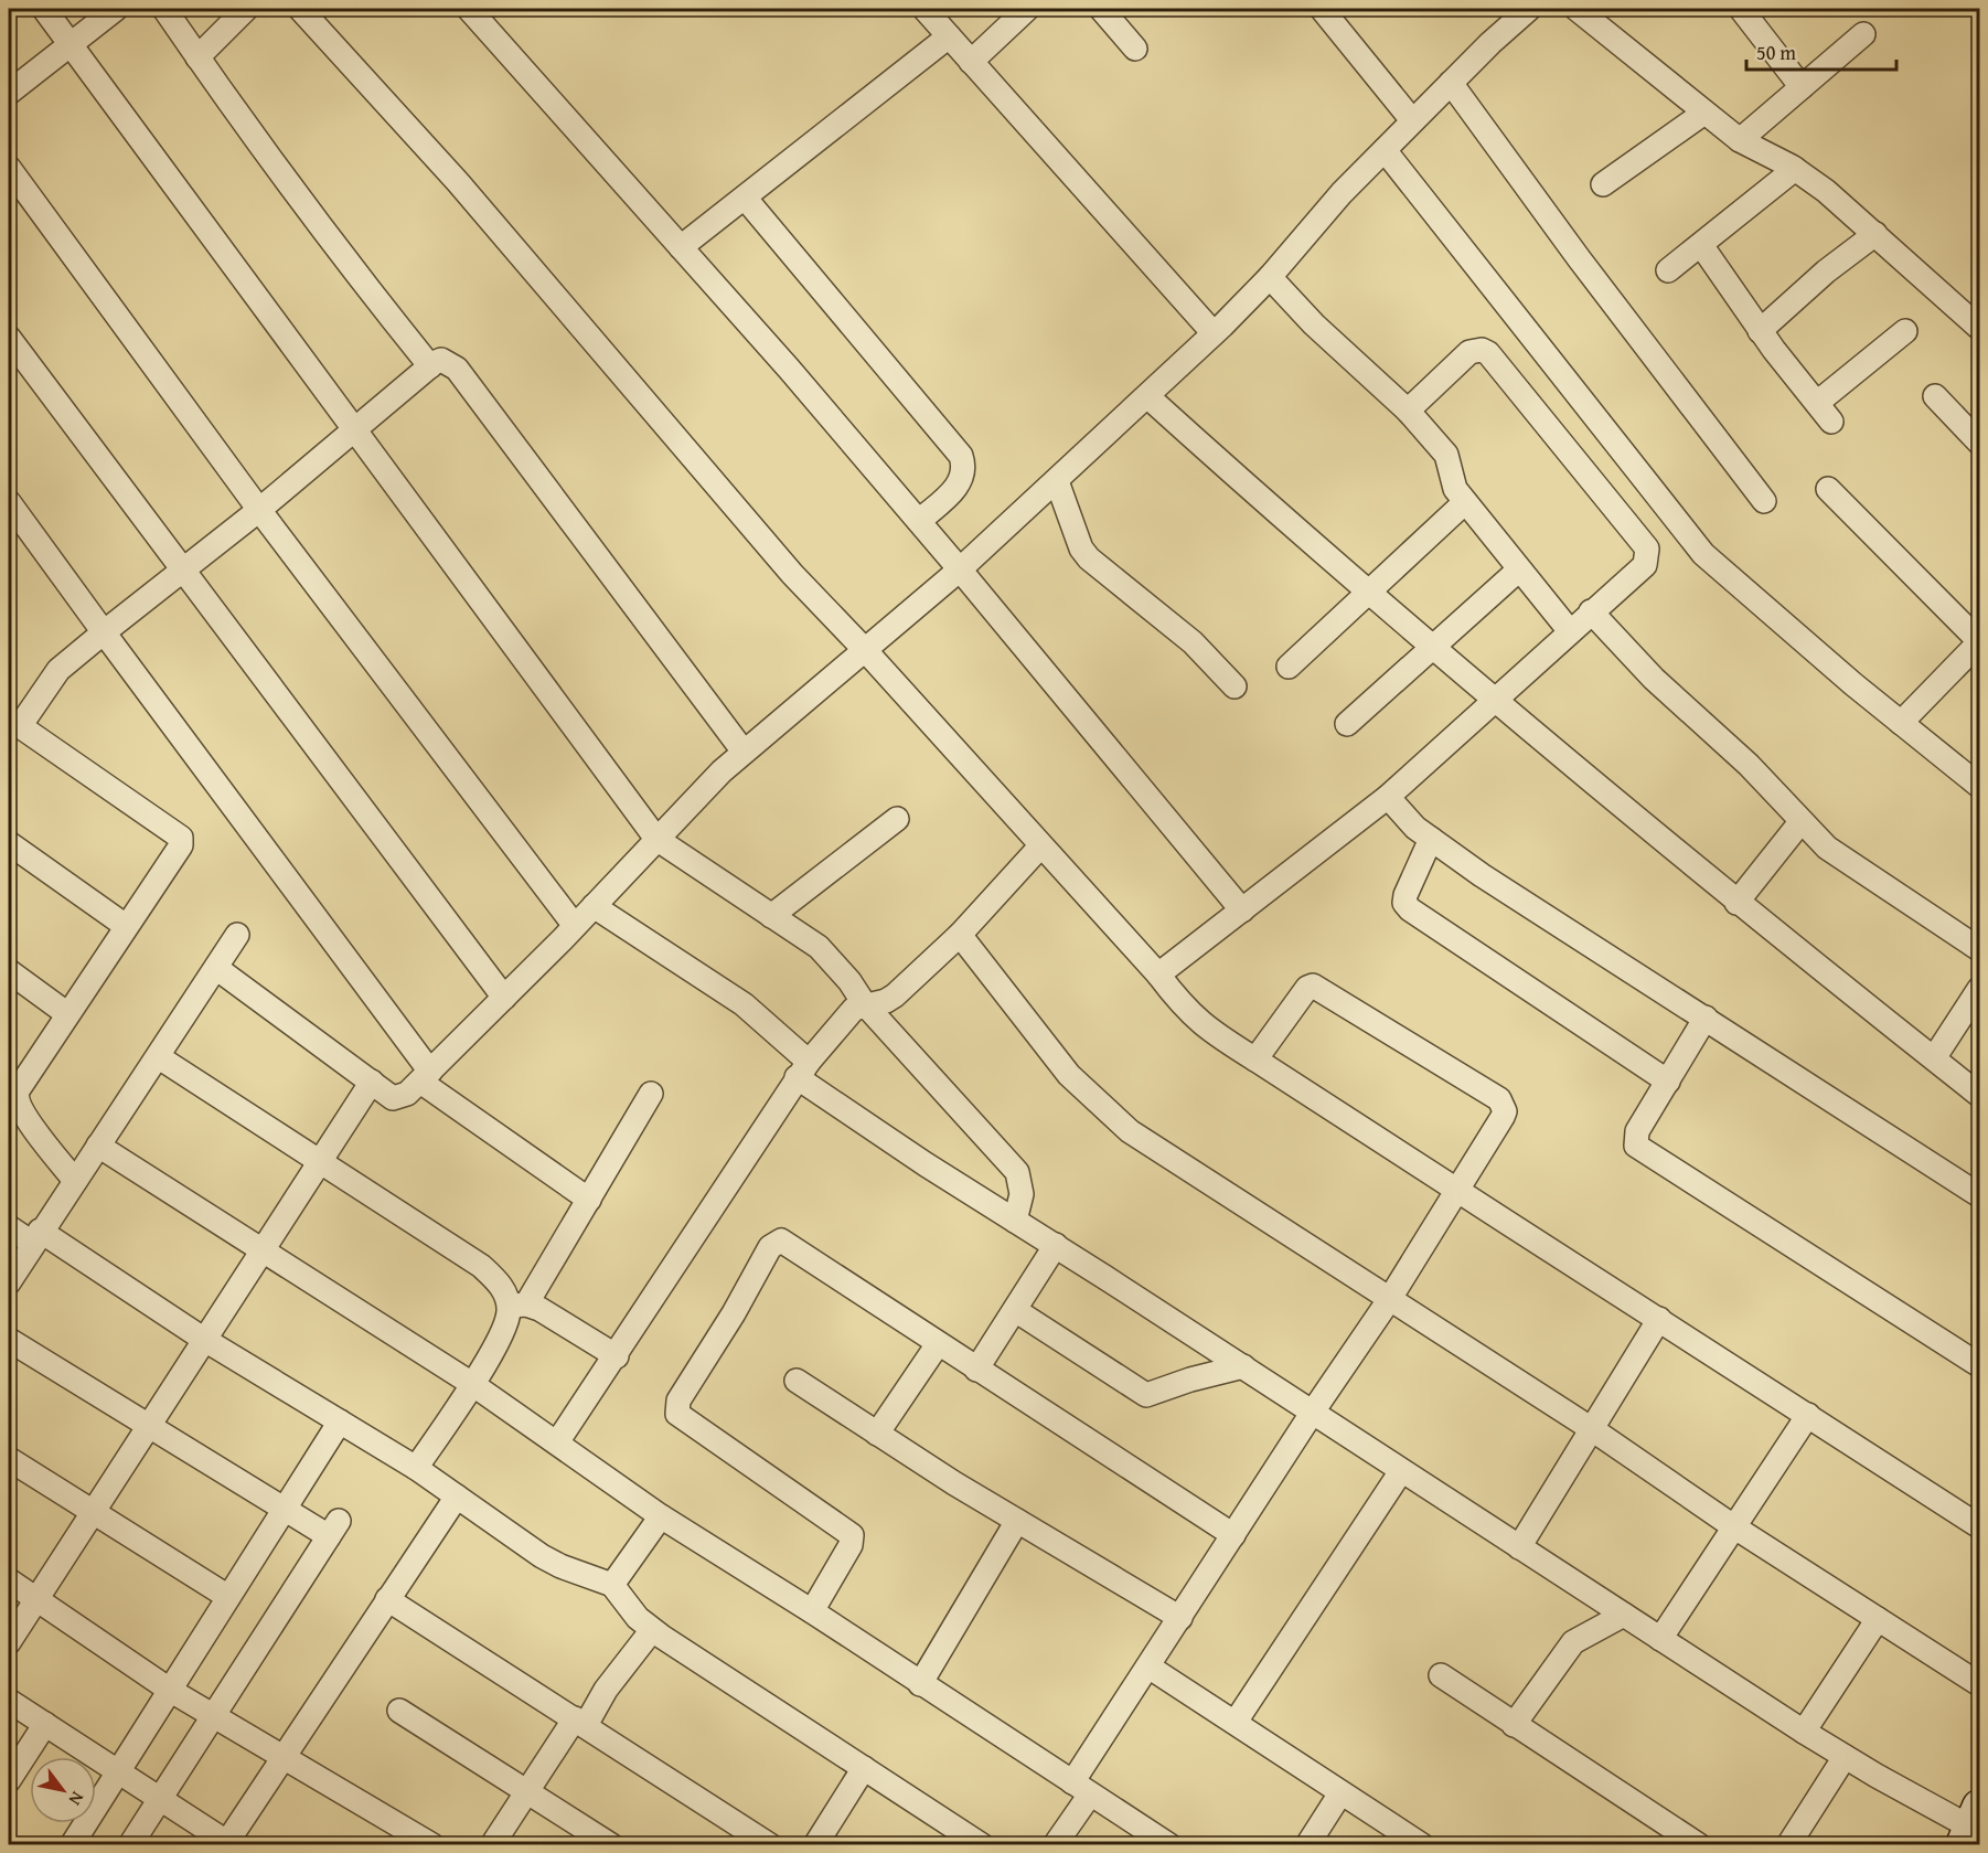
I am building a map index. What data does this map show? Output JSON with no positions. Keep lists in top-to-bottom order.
{
  "scale_bar": "50 m",
  "north": "bottom right"
}
